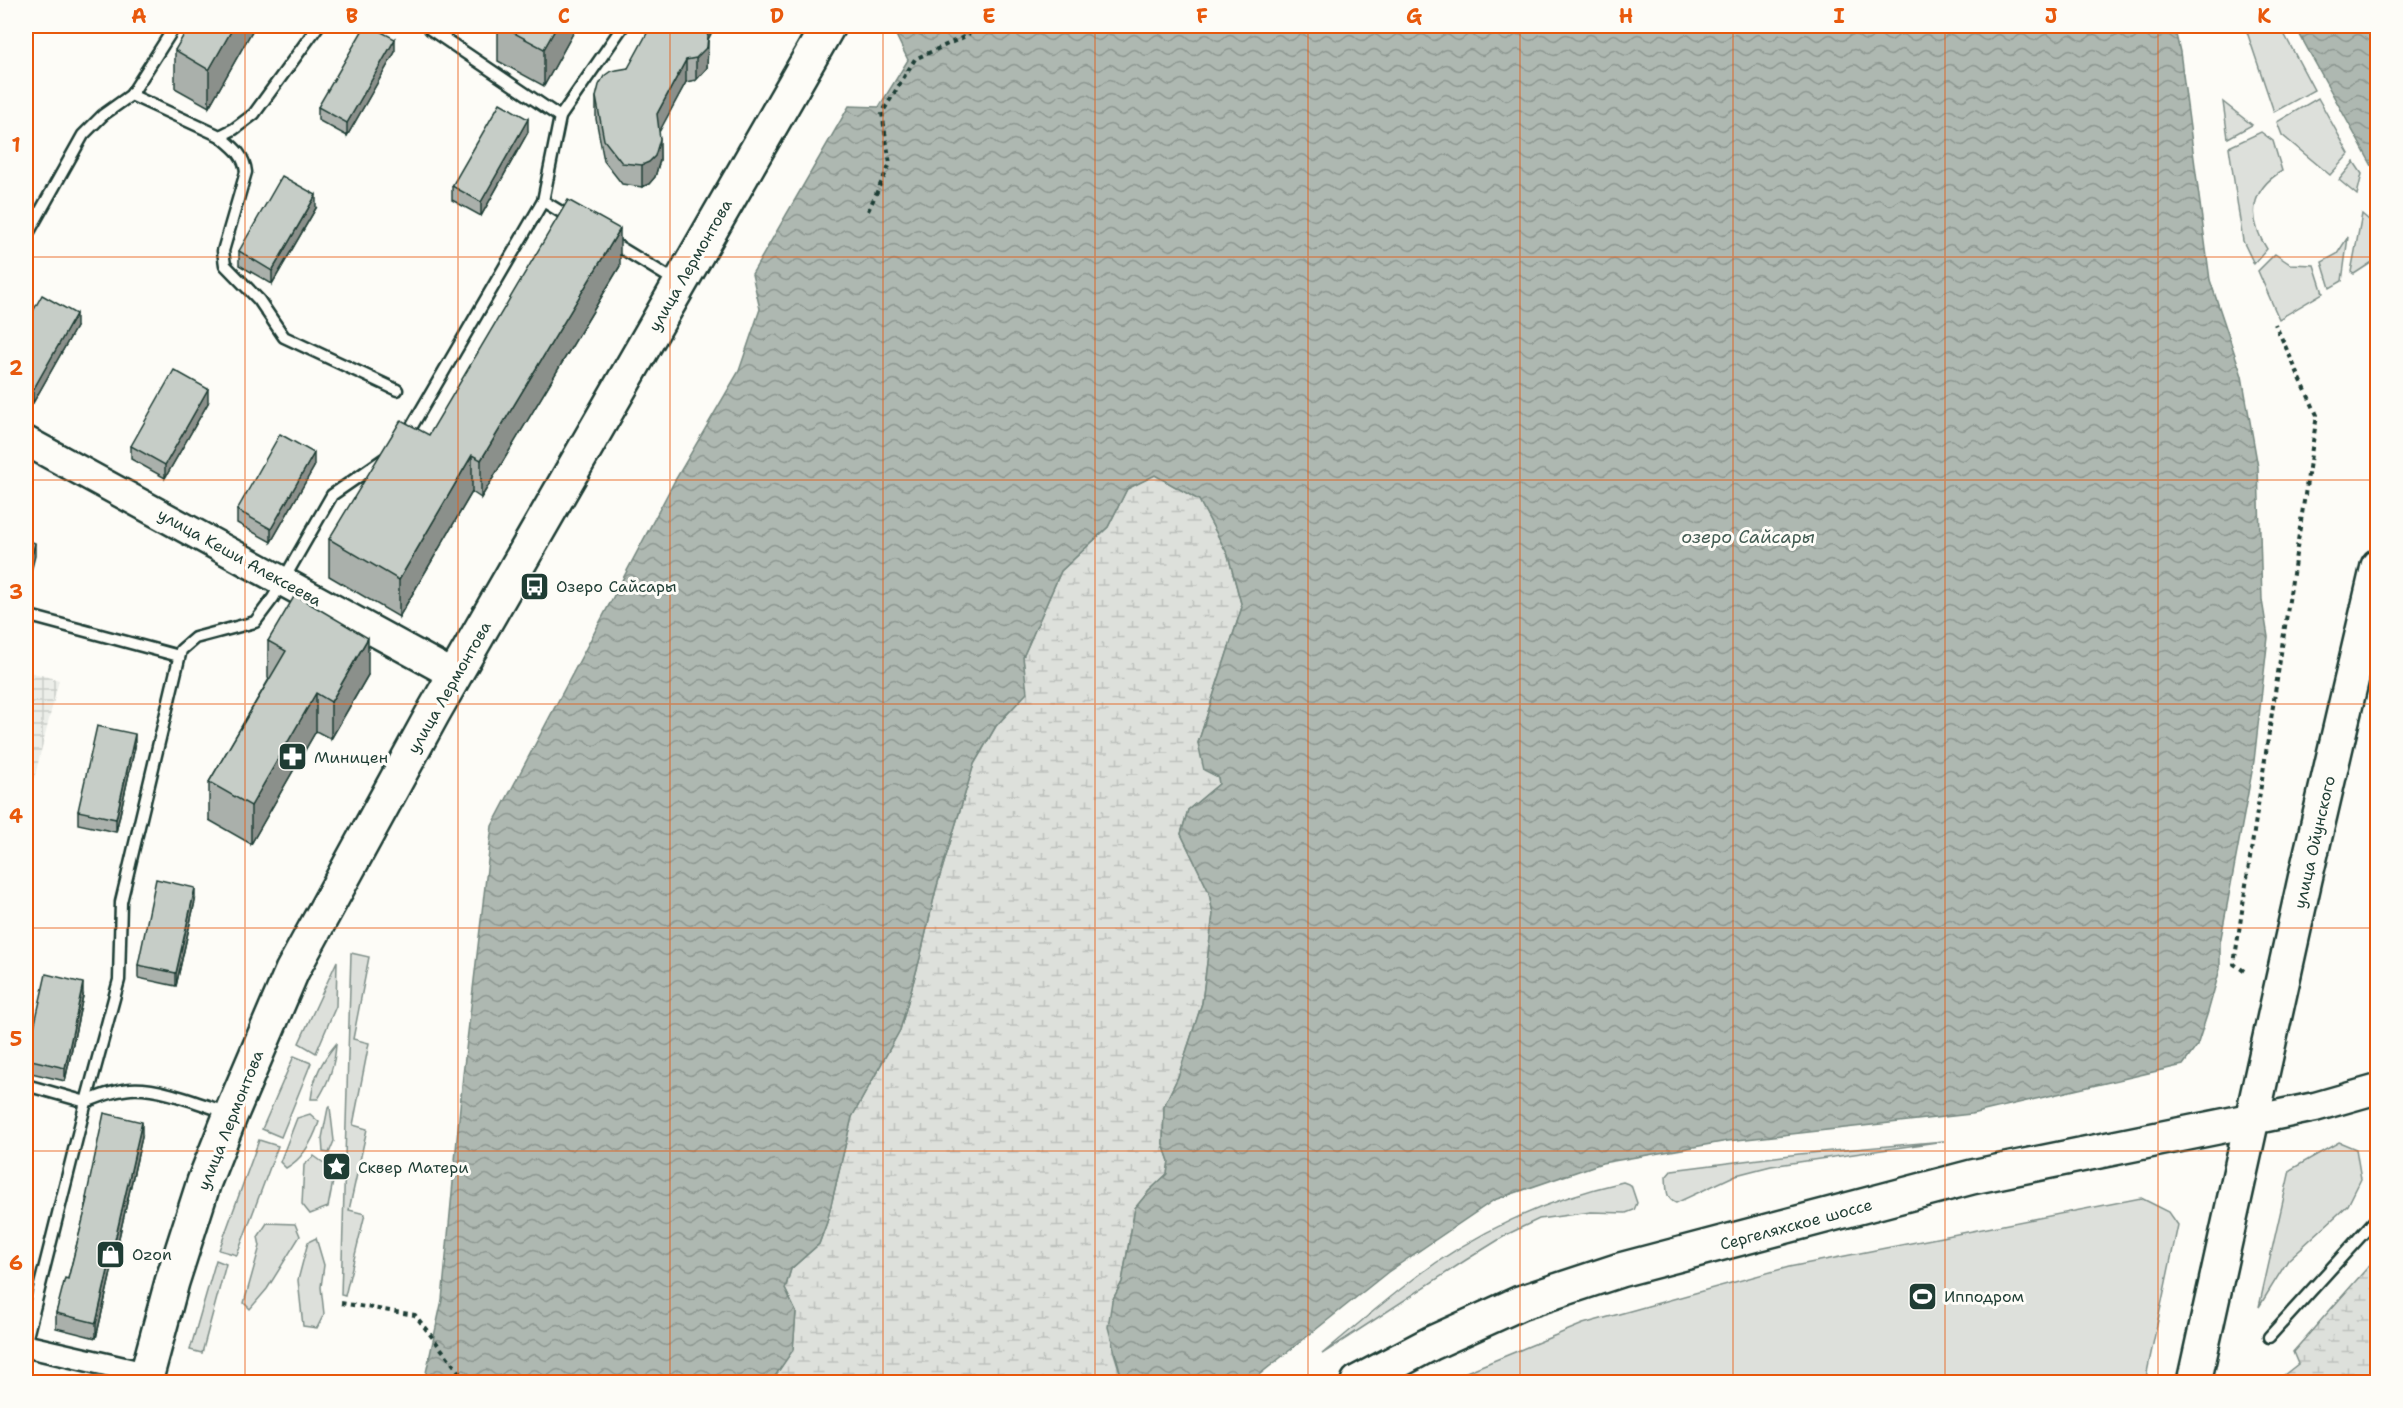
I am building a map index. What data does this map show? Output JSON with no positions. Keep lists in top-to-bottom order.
{
  "streets": {
    "main road": [
      "улица Лермонтова",
      "улица Кеши Алексеева",
      "улица Ойунского",
      "Сергеляхское шоссе"
    ]
  },
  "crossings": [
    ["улица Лермонтова", "улица Кеши Алексеева"],
    ["улица Ойунского", "Сергеляхское шоссе"]
  ],
  "water": ["озеро Сайсары"],
  "places": {
    "bus stop": ["Озеро Сайсары"],
    "pharmacy": ["Миницен"],
    "place": ["Сквер Матери"],
    "shop": ["Ozon"],
    "sports": ["Ипподром"]
  },
  "grid": {
    "columns": [
      "A",
      "B",
      "C",
      "D",
      "E",
      "F",
      "G",
      "H",
      "I",
      "J",
      "K"
    ],
    "rows": [
      "1",
      "2",
      "3",
      "4",
      "5",
      "6"
    ]
  }
}
